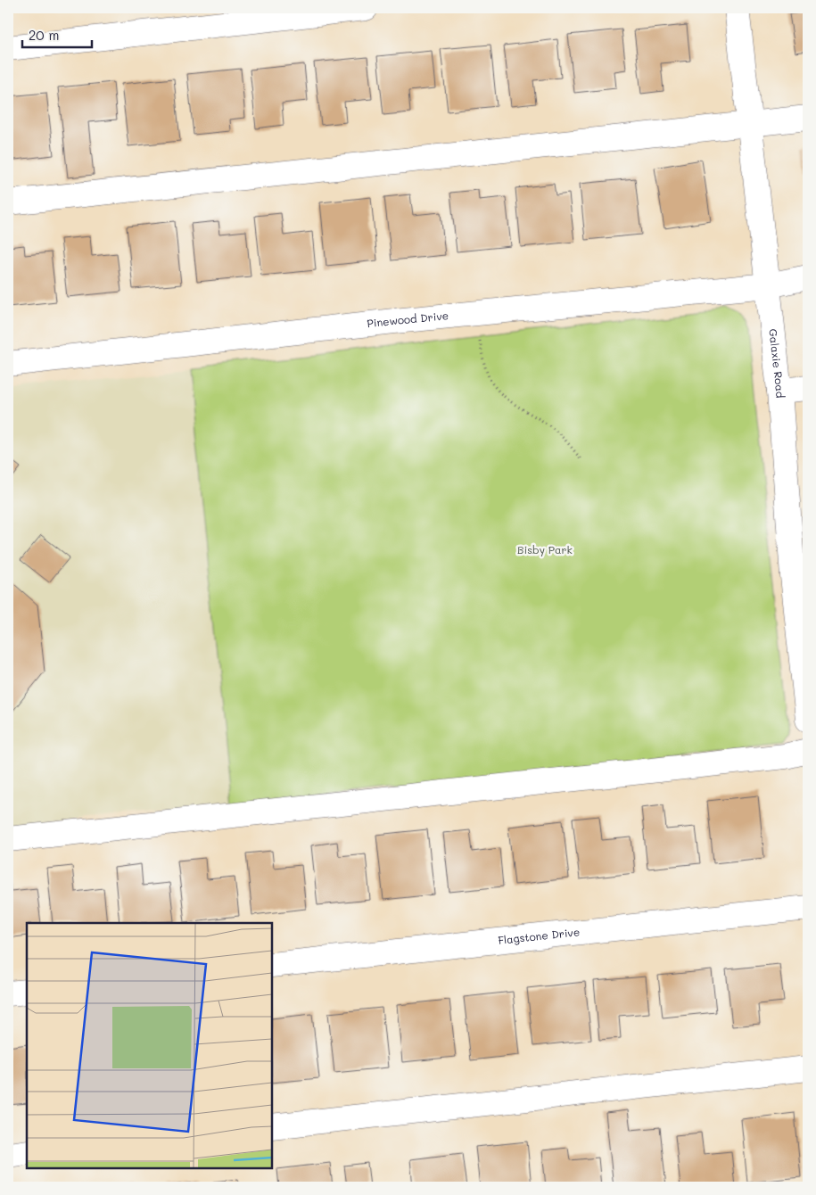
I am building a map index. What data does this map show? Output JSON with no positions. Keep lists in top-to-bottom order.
{
  "streets": {
    "street": ["Pinewood Drive", "Galaxie Road", "Flagstone Drive"]
  },
  "crossings": [
    ["Pinewood Drive", "Galaxie Road"]
  ],
  "parks": ["Bisby Park"],
  "scale_bar": "20 m"
}
